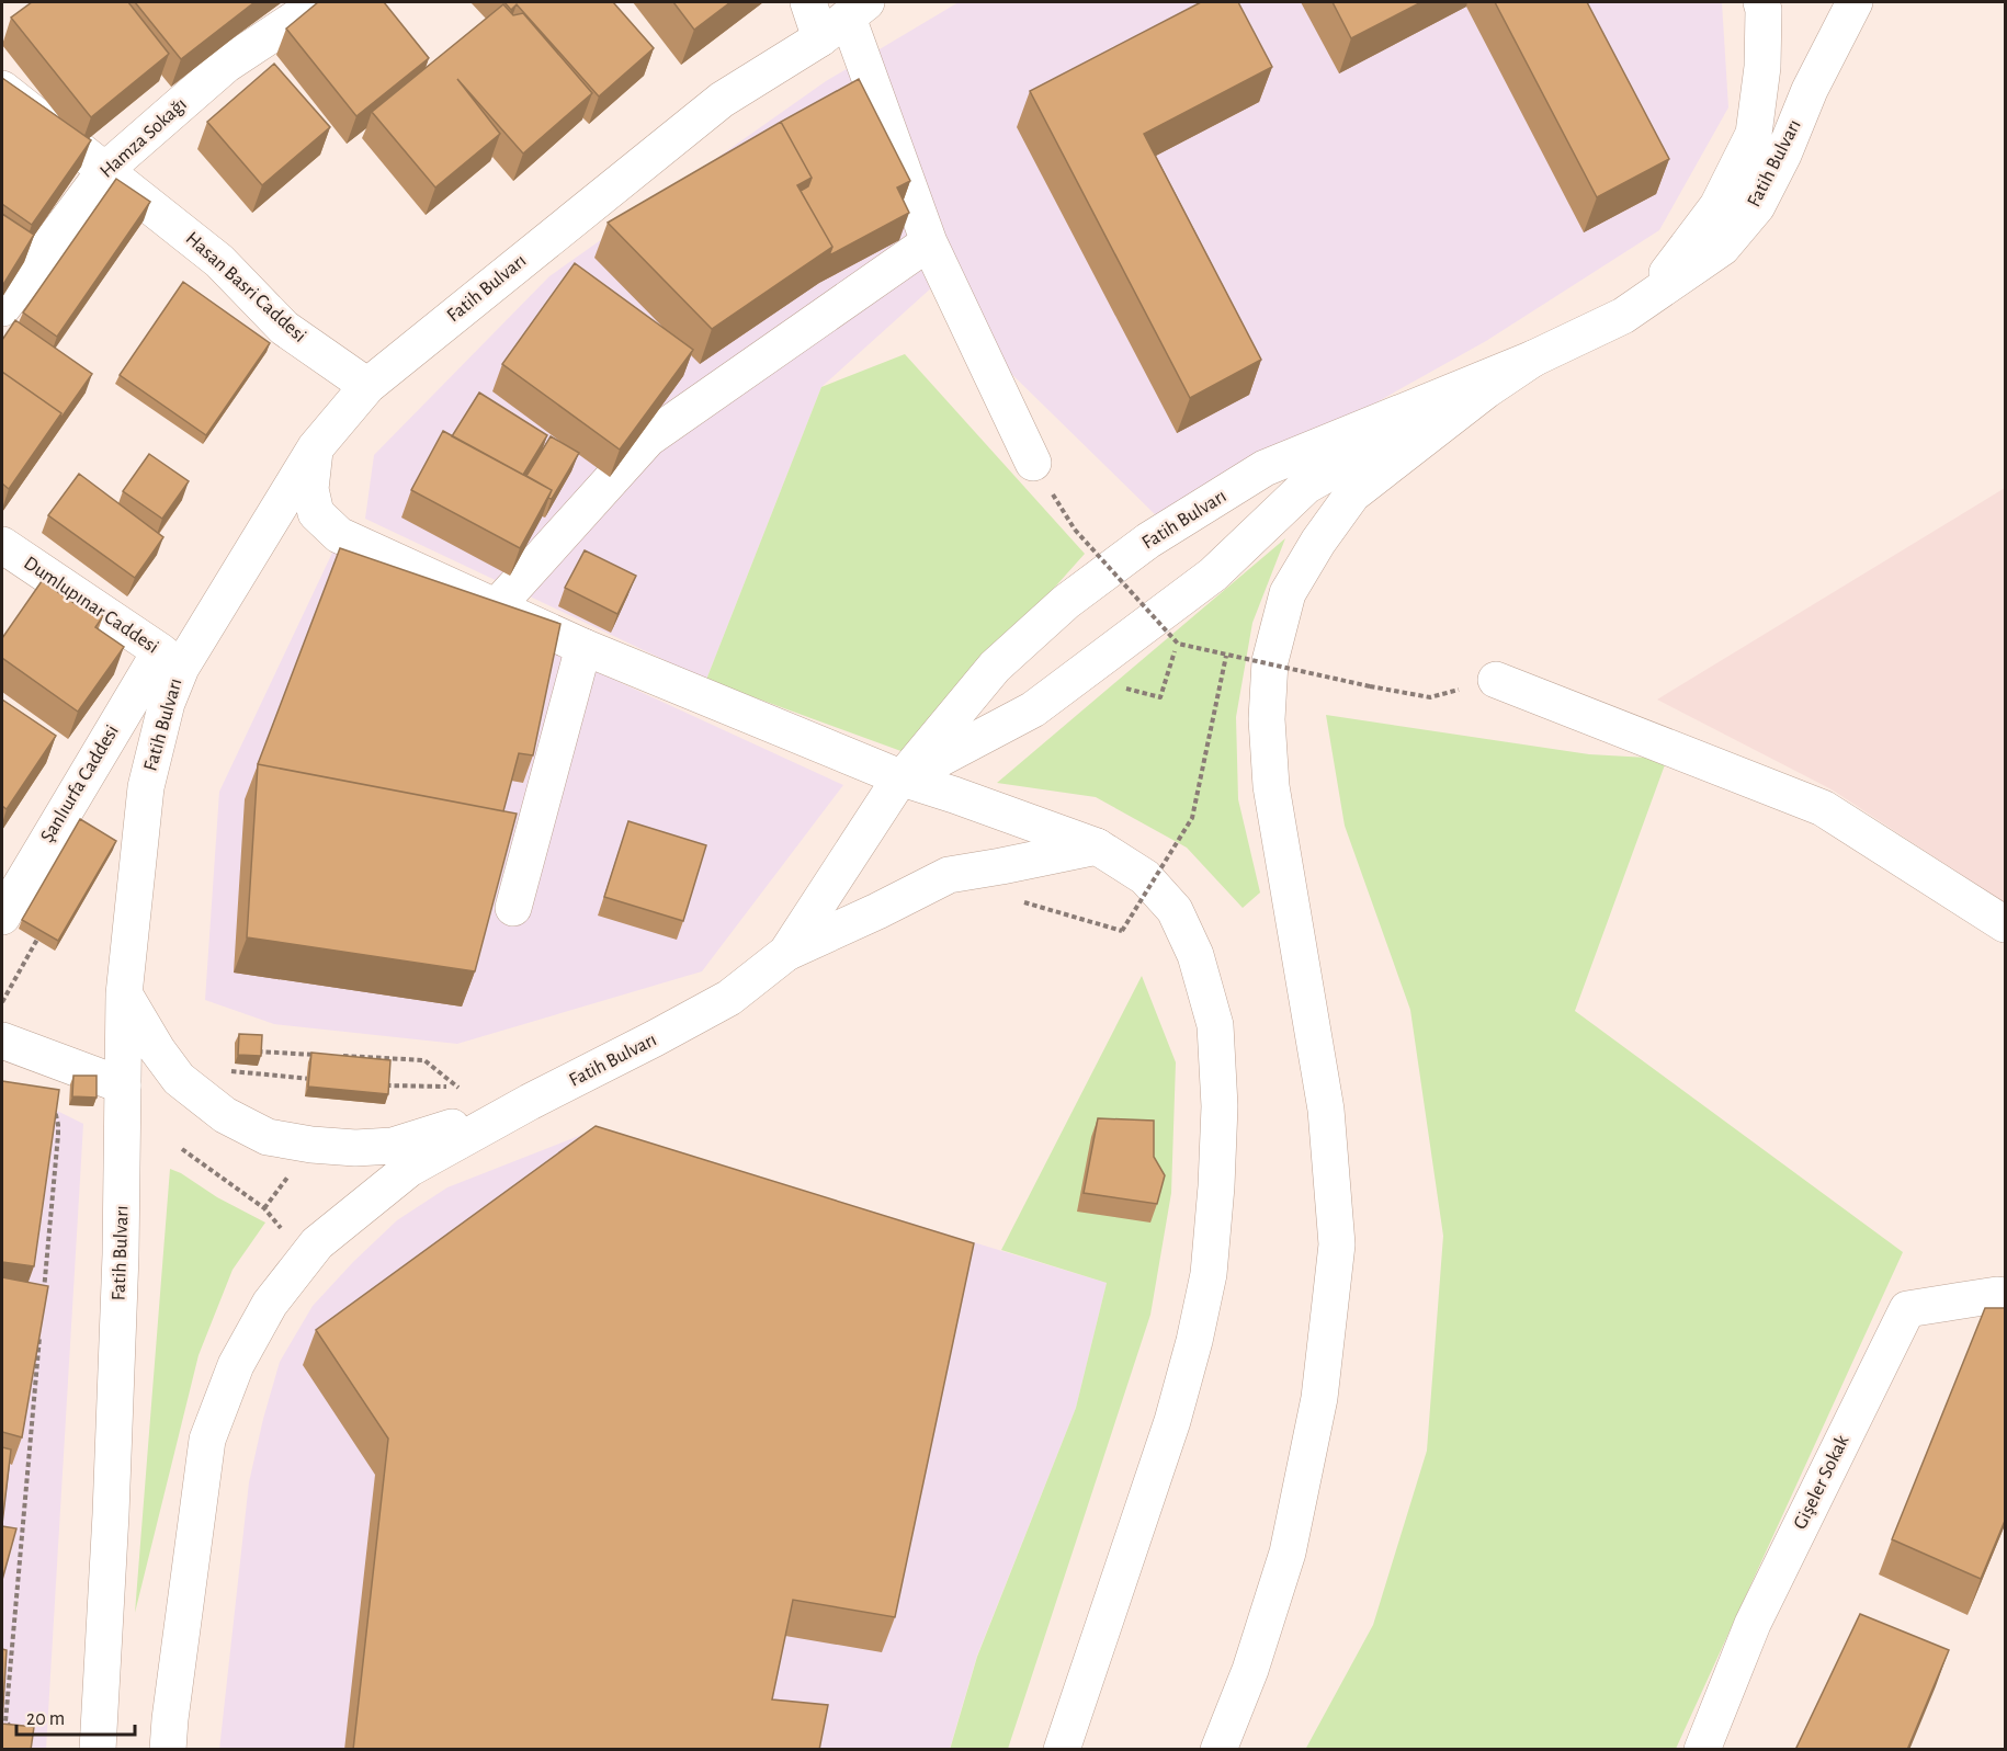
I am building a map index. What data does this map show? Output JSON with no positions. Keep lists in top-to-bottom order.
{
  "streets": {
    "main road": [
      "Hamza Sokağı",
      "Fatih Bulvarı",
      "Hasan Basri Caddesi",
      "Dumlupınar Caddesi",
      "Şanlıurfa Caddesi",
      "Gişeler Sokak"
    ]
  },
  "crossings": [
    ["Hamza Sokağı", "Hasan Basri Caddesi"],
    ["Fatih Bulvarı", "Hasan Basri Caddesi"],
    ["Fatih Bulvarı", "Dumlupınar Caddesi"],
    ["Fatih Bulvarı", "Şanlıurfa Caddesi"],
    ["Dumlupınar Caddesi", "Şanlıurfa Caddesi"]
  ],
  "scale_bar": "20 m"
}
